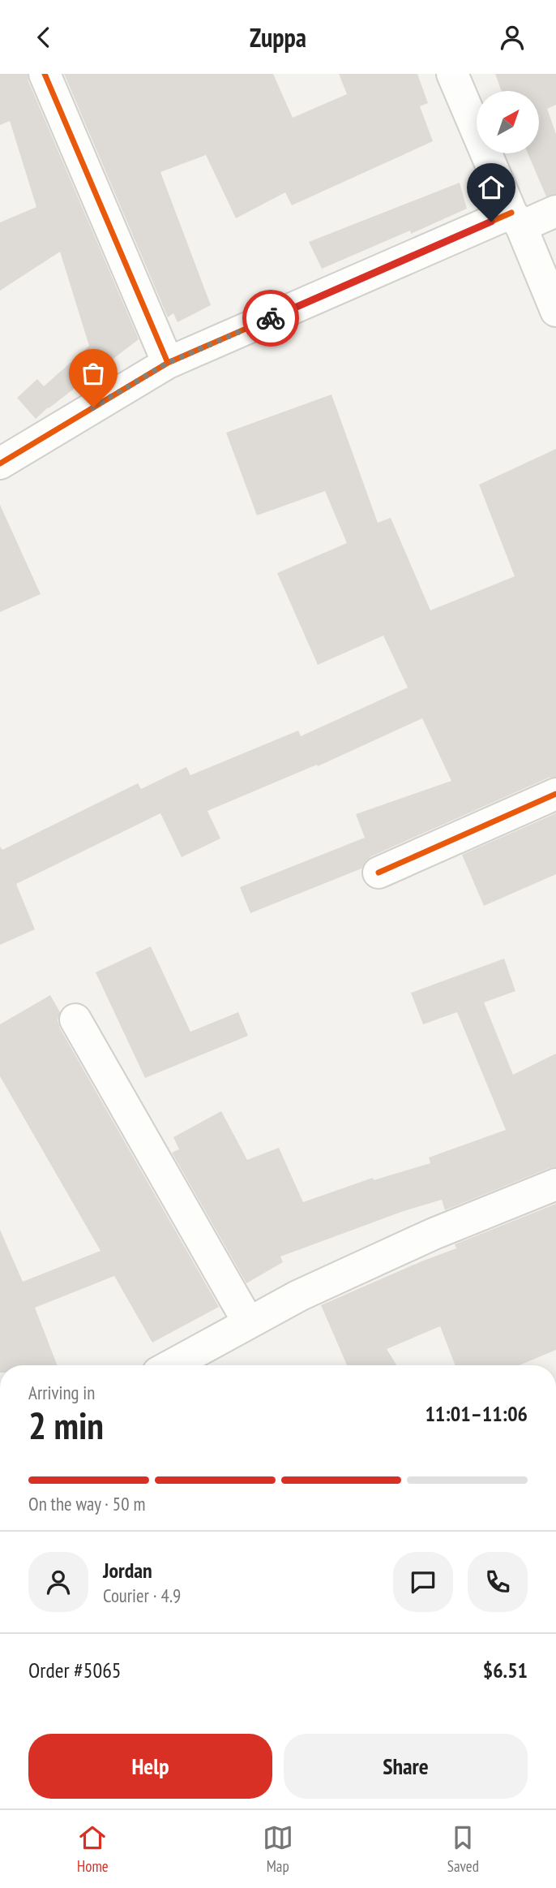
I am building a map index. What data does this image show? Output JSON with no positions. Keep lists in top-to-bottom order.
{
  "north": "top right",
  "page": {
    "header": "Zuppa",
    "heading": ["2 min", "Arriving in", "11:01–11:06"],
    "panel": [
      "Jordan",
      "Courier · 4.9",
      "Order #5065",
      "$6.51"
    ],
    "bar": "On the way · 50 m",
    "buttons": ["Help", "Share"],
    "tabs": ["Home", "Map", "Saved"]
  }
}
